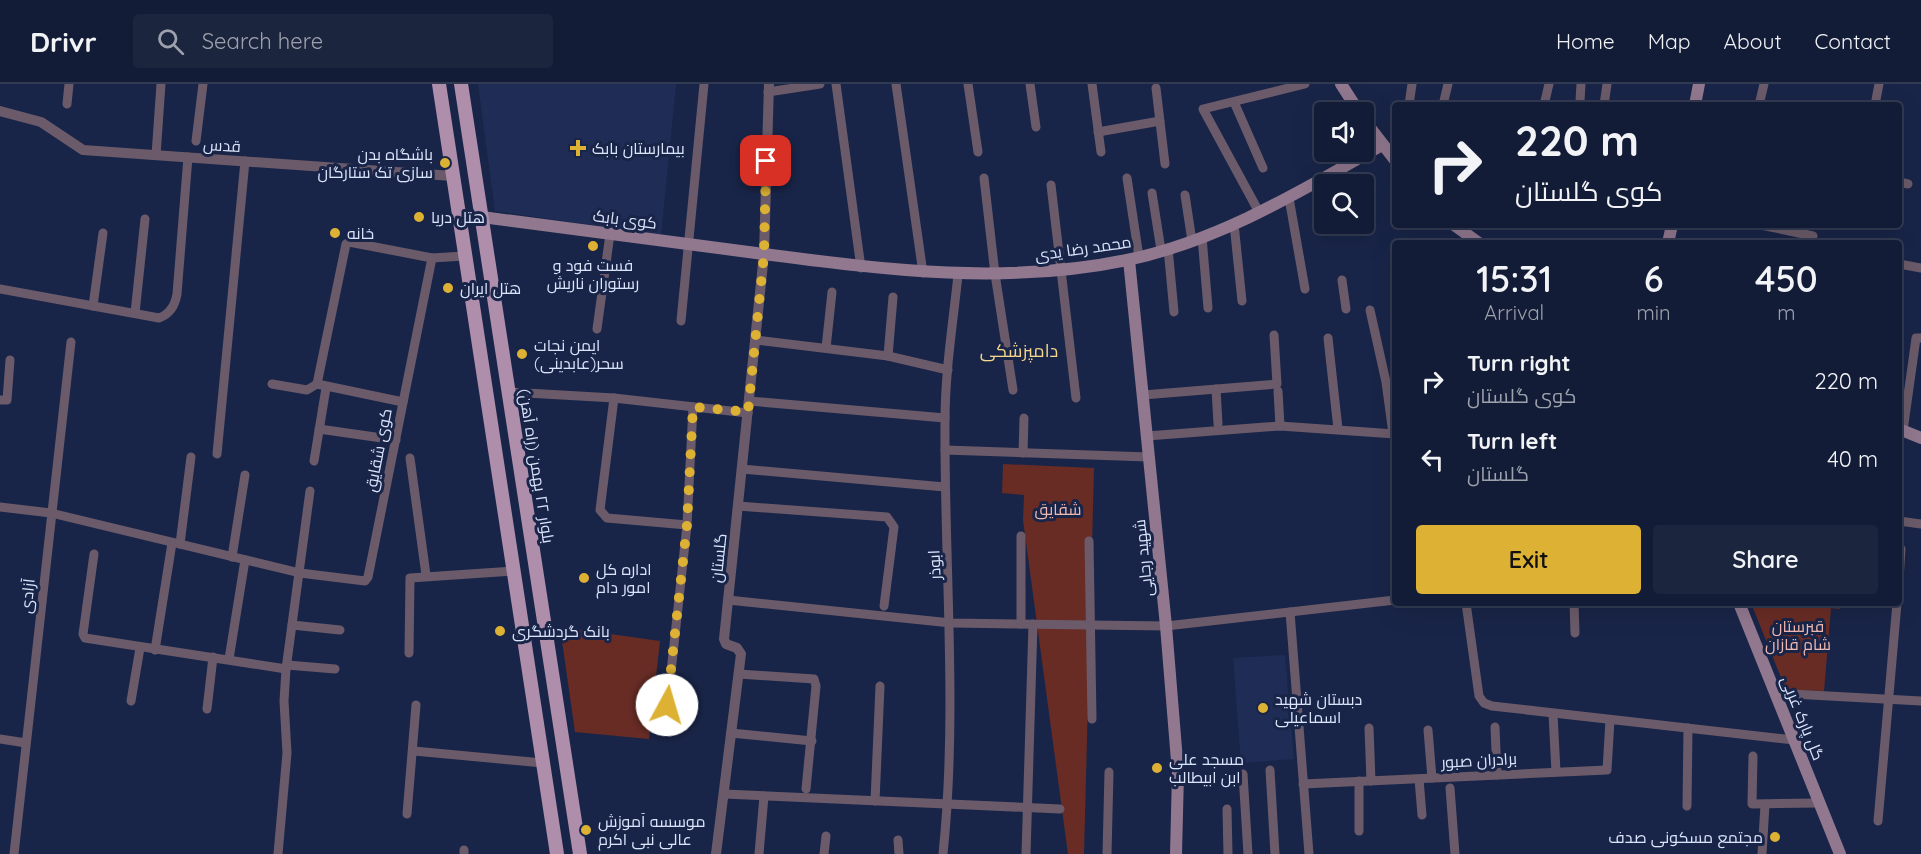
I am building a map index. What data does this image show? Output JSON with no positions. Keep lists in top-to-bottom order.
{
  "streets": {
    "main road": [
      "کوی بابک",
      "محمد رضا یدی",
      "بلوار ۲۲ بهمن (راه آهن)",
      "شهید رجایی",
      "گل پارک غربی"
    ],
    "street": [
      "قدس",
      "کوی شقایق",
      "گلستان",
      "ابوذر",
      "آزادی",
      "برادران صبور"
    ]
  },
  "crossings": [
    ["کوی بابک", "محمد رضا یدی"],
    ["کوی بابک", "بلوار ۲۲ بهمن (راه آهن)"],
    ["کوی بابک", "گلستان"],
    ["محمد رضا یدی", "گلستان"],
    ["محمد رضا یدی", "شهید رجایی"],
    ["محمد رضا یدی", "ابوذر"],
    ["کوی شقایق", "آزادی"]
  ],
  "districts": ["دامپزشکی"],
  "parks": ["شقایق", "قبرستان شام قازان"],
  "places": {
    "health": ["بیمارستان بابک"],
    "other": [
      "باشگاه بدن سازی تک ستارگان",
      "هتل دریا",
      "خانه",
      "فست فود و رستوران ناریش",
      "هتل ایران",
      "ایمن نجات سحر(عابدینی)",
      "اداره کل امور دام",
      "بانک گردشگری",
      "دبستان شهید اسماعیلی",
      "مسجد علی ابن ابیطالب",
      "موسسه آموزش عالی نبی اکرم",
      "مجتمع مسکونی صدف"
    ]
  },
  "page": {
    "header": "Drivr",
    "search": "Search here",
    "nav": [
      "Home",
      "Map",
      "About",
      "Contact"
    ],
    "turn": ["220 m", "کوی گلستان"],
    "eta": [
      "15:31",
      "Arrival",
      "6",
      "min",
      "450",
      "m"
    ],
    "list": [
      {
        "name": "Turn right",
        "note": "کوی گلستان",
        "value": "220 m"
      },
      {
        "name": "Turn left",
        "note": "گلستان",
        "value": "40 m"
      }
    ],
    "buttons": ["Exit", "Share"]
  }
}
